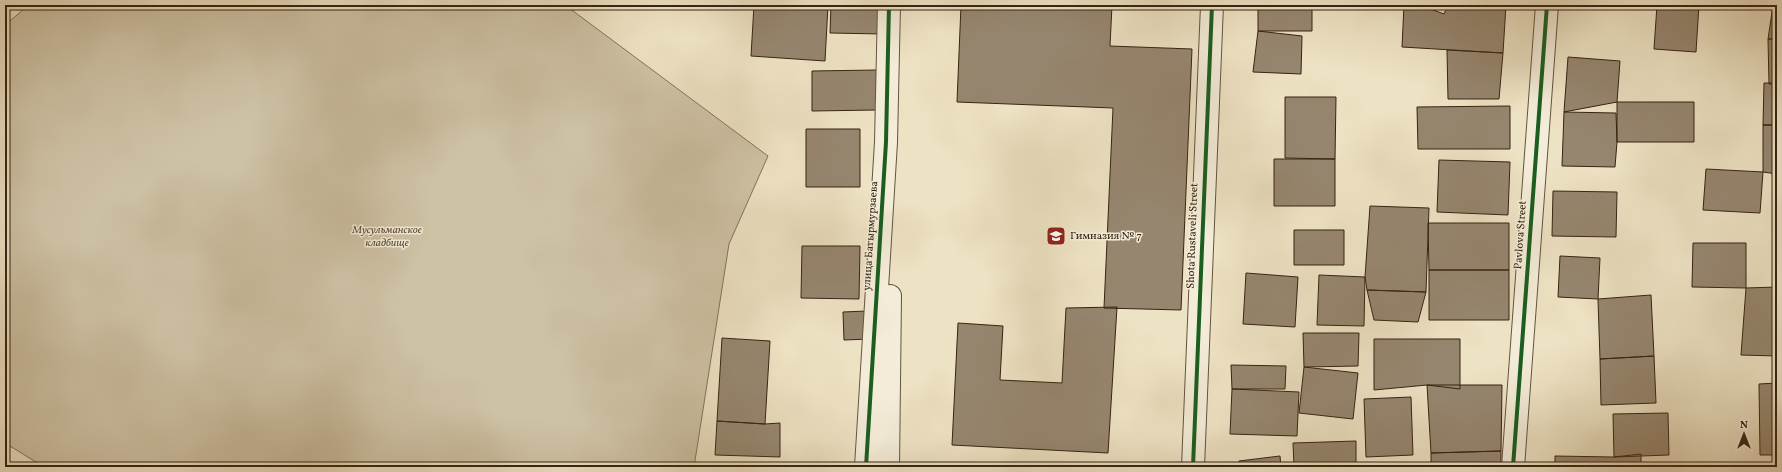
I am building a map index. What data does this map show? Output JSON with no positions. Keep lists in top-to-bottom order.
{
  "streets": {
    "street": ["Pavlova Street", "улица Батырмурзаева", "Shota Rustaveli Street"]
  },
  "parks": ["Мусульманское кладбище"],
  "places": {
    "school or university": ["Гимназия № 7"]
  },
  "north": "top"
}
